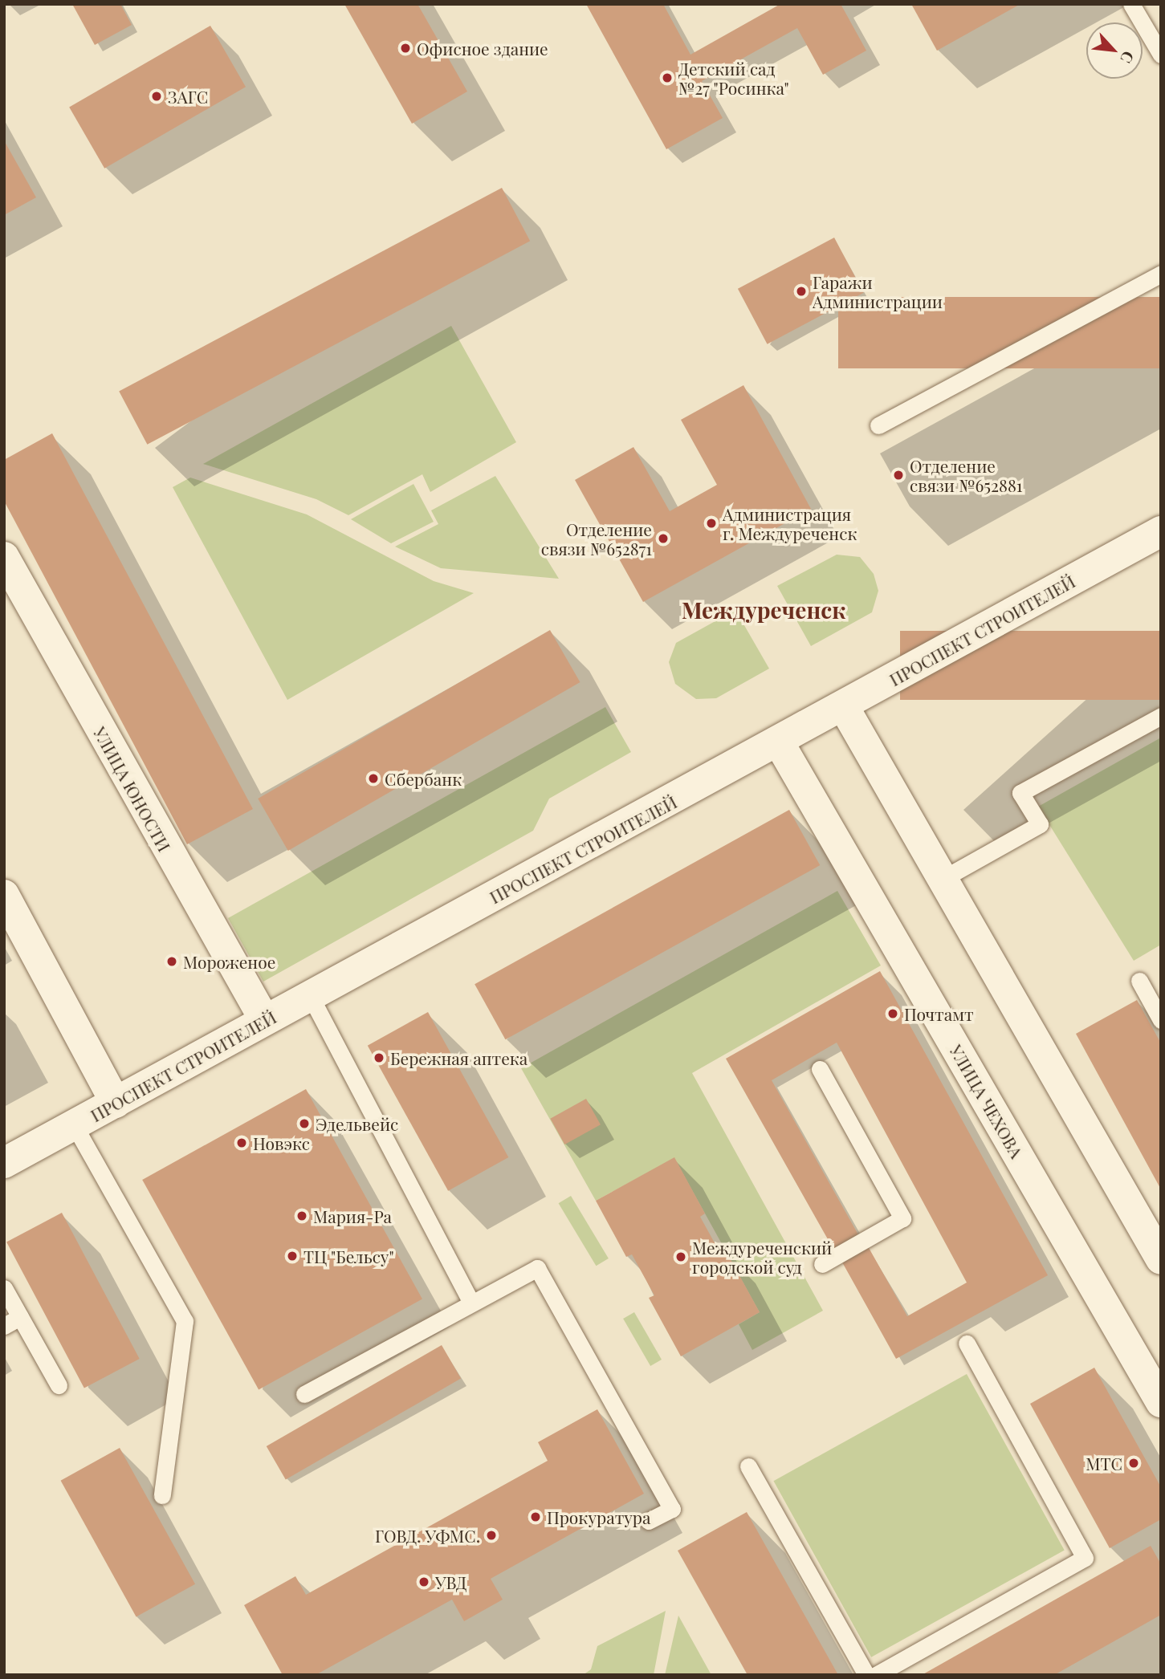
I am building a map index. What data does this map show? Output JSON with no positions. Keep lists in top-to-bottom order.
{
  "streets": {
    "street": ["ПРОСПЕКТ СТРОИТЕЛЕЙ", "УЛИЦА ЮНОСТИ", "УЛИЦА ЧЕХОВА"]
  },
  "crossings": [
    ["ПРОСПЕКТ СТРОИТЕЛЕЙ", "УЛИЦА ЮНОСТИ"],
    ["ПРОСПЕКТ СТРОИТЕЛЕЙ", "УЛИЦА ЧЕХОВА"]
  ],
  "districts": ["Междуреченск"],
  "places": [
    "Офисное здание",
    "Детский сад №27 \"Росинка\"",
    "ЗАГС",
    "Гаражи Администрации",
    "Отделение связи №652881",
    "Администрация г. Междуреченск",
    "Отделение связи №652871",
    "Сбербанк",
    "Мороженое",
    "Почтамт",
    "Бережная аптека",
    "Эдельвейс",
    "Новэкс",
    "Мария-Ра",
    "ТЦ \"Бельсу\"",
    "Междуреченский городской суд",
    "МТС",
    "Прокуратура",
    "ГОВД. УФМС.",
    "УВД"
  ],
  "north": "bottom right"
}
